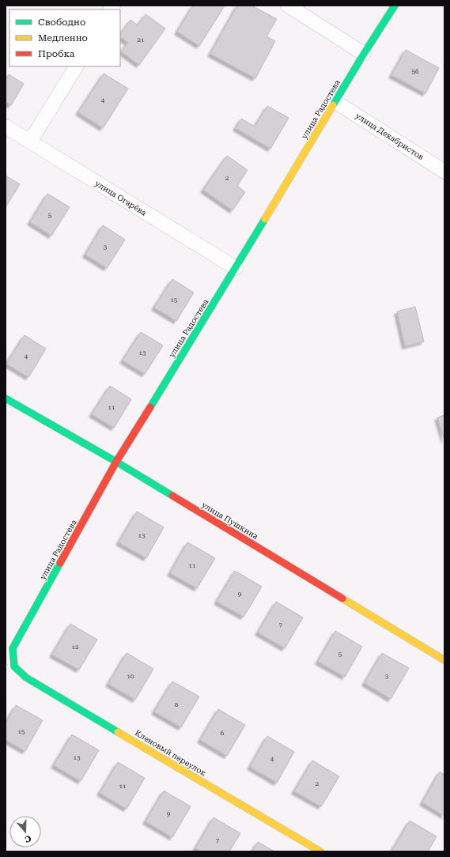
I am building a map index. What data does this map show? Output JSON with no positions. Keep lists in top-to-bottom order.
{
  "streets": {
    "street": [
      "улица Радостева",
      "улица Декабристов",
      "улица Огарёва",
      "улица Пушкина",
      "Кленовый переулок"
    ]
  },
  "crossings": [
    ["улица Радостева", "улица Декабристов"],
    ["улица Радостева", "улица Огарёва"],
    ["улица Радостева", "улица Пушкина"],
    ["улица Радостева", "Кленовый переулок"]
  ],
  "house_numbers": [
    "21",
    "56",
    "4",
    "2",
    "5",
    "3",
    "15",
    "13",
    "4",
    "11",
    "13",
    "11",
    "9",
    "7",
    "12",
    "5",
    "10",
    "3",
    "8",
    "15",
    "6",
    "13",
    "4",
    "2",
    "11",
    "9",
    "7"
  ],
  "legend": ["Свободно", "Медленно", "Пробка"],
  "north": "bottom"
}
